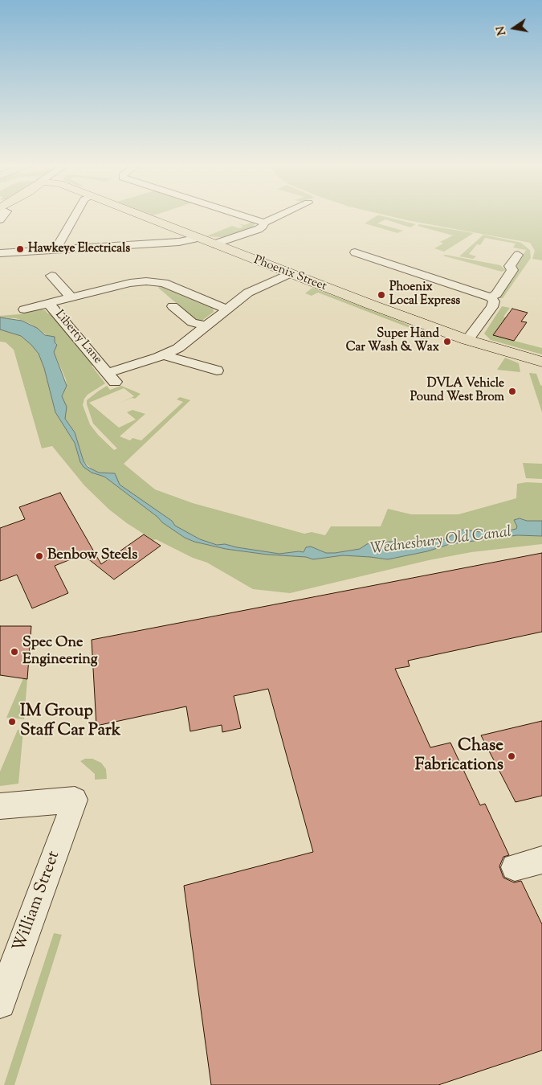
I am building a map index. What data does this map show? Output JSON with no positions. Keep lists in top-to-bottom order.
{
  "streets": {
    "main road": ["Phoenix Street"],
    "street": ["Liberty Lane", "William Street"]
  },
  "crossings": [
    ["Phoenix Street", "Liberty Lane"]
  ],
  "water": ["Wednesbury Old Canal"],
  "places": [
    "Hawkeye Electricals",
    "Phoenix Local Express",
    "Super Hand Car Wash & Wax",
    "DVLA Vehicle Pound West Brom",
    "Benbow Steels",
    "Spec One Engineering",
    "IM Group Staff Car Park",
    "Chase Fabrications"
  ],
  "north": "left"
}
